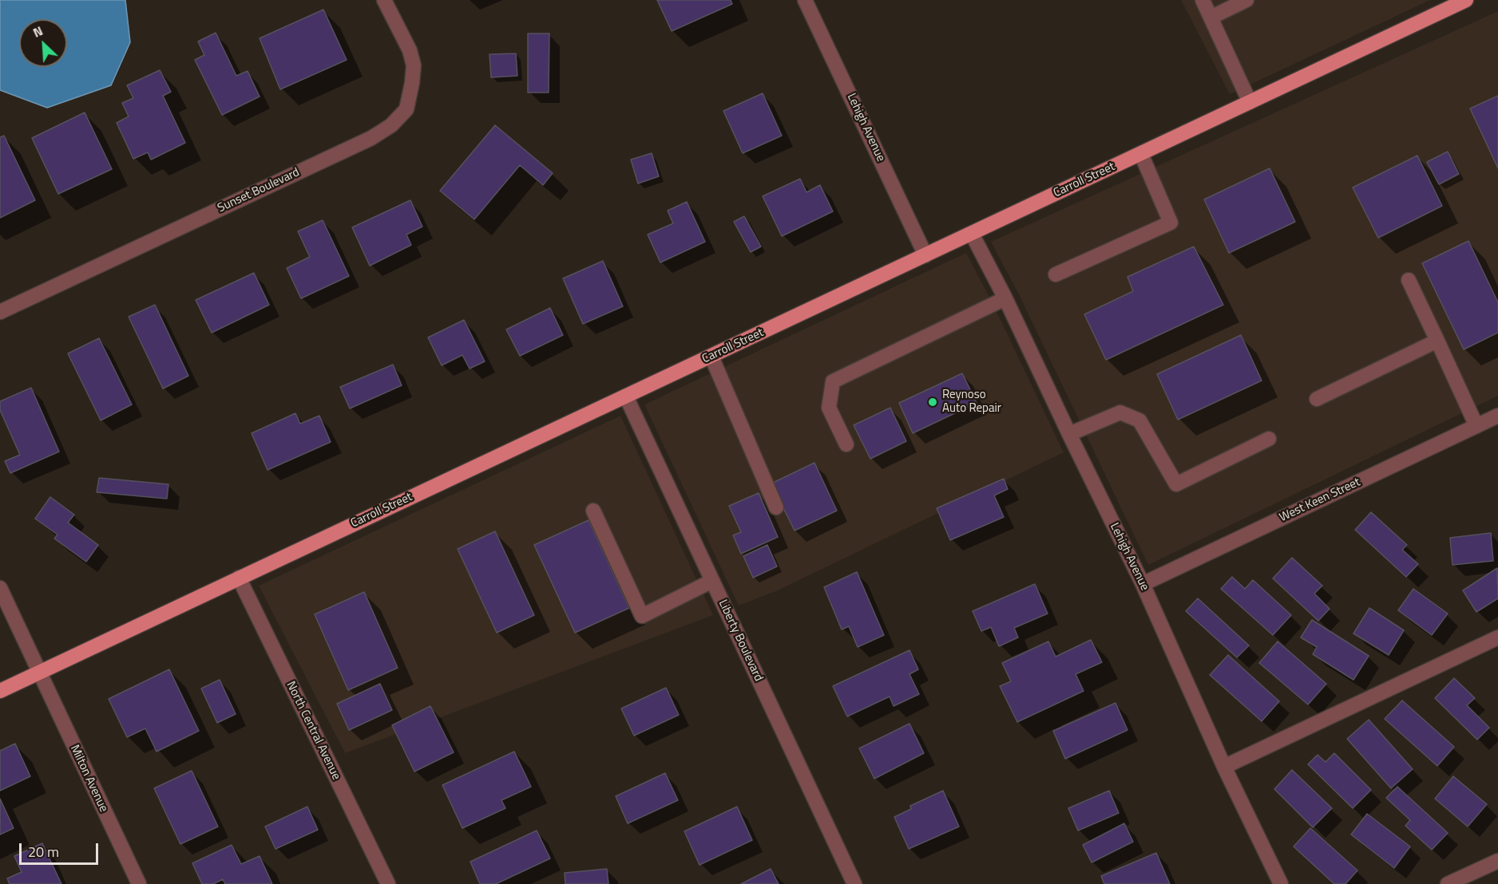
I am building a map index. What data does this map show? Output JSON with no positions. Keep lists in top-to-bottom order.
{
  "streets": {
    "main road": ["Carroll Street"],
    "street": [
      "Lehigh Avenue",
      "Sunset Boulevard",
      "West Keen Street",
      "Liberty Boulevard",
      "North Central Avenue",
      "Milton Avenue"
    ]
  },
  "crossings": [
    ["Lehigh Avenue", "Carroll Street"],
    ["Lehigh Avenue", "West Keen Street"],
    ["Carroll Street", "Liberty Boulevard"],
    ["Carroll Street", "North Central Avenue"],
    ["Carroll Street", "Milton Avenue"]
  ],
  "places": ["Reynoso Auto Repair"],
  "scale_bar": "20 m",
  "north": "top left"
}
